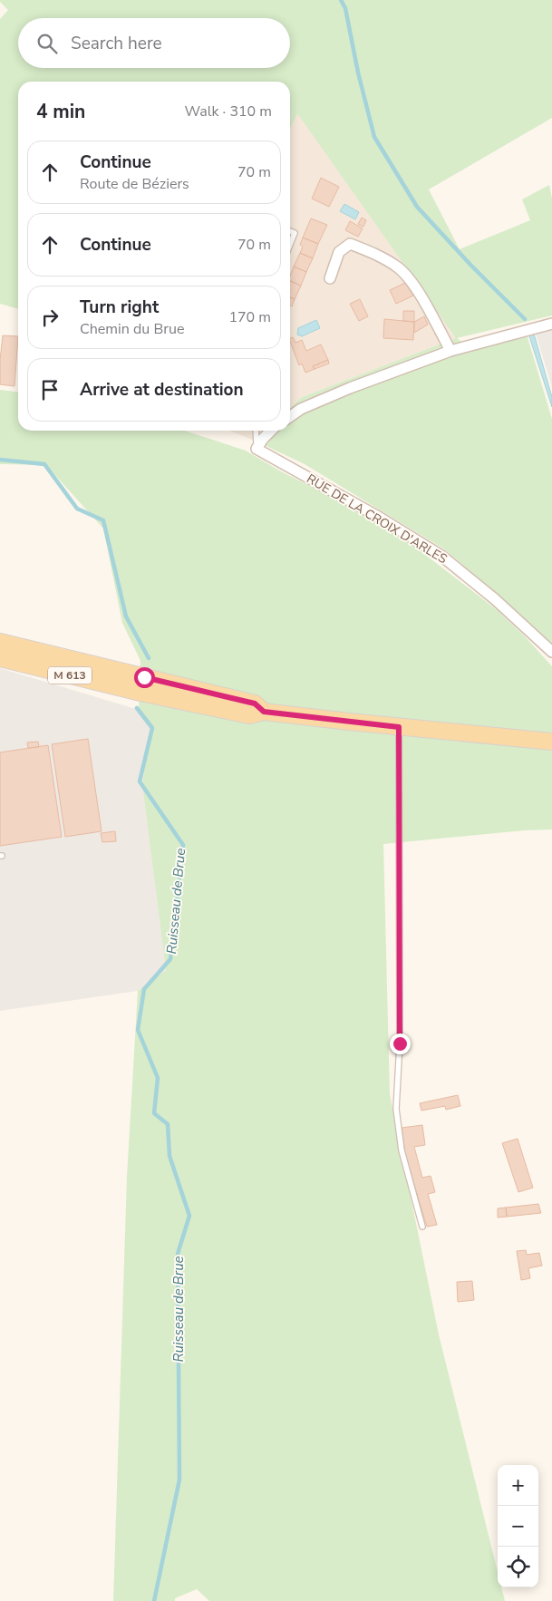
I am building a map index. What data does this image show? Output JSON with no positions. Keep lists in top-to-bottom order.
{
  "streets": {
    "main road": ["M 613"],
    "street": ["RUE DE LA CROIX D'ARLES"]
  },
  "water": ["Ruisseau de Brue"],
  "page": {
    "search": "Search here",
    "heading": ["4 min", "Walk · 310 m"],
    "list": [
      ["Continue", "Route de Béziers", "70 m"],
      ["Continue", "70 m"],
      ["Turn right", "Chemin du Brue", "170 m"],
      "Arrive at destination"
    ],
    "map_buttons": ["+", "−"]
  }
}
